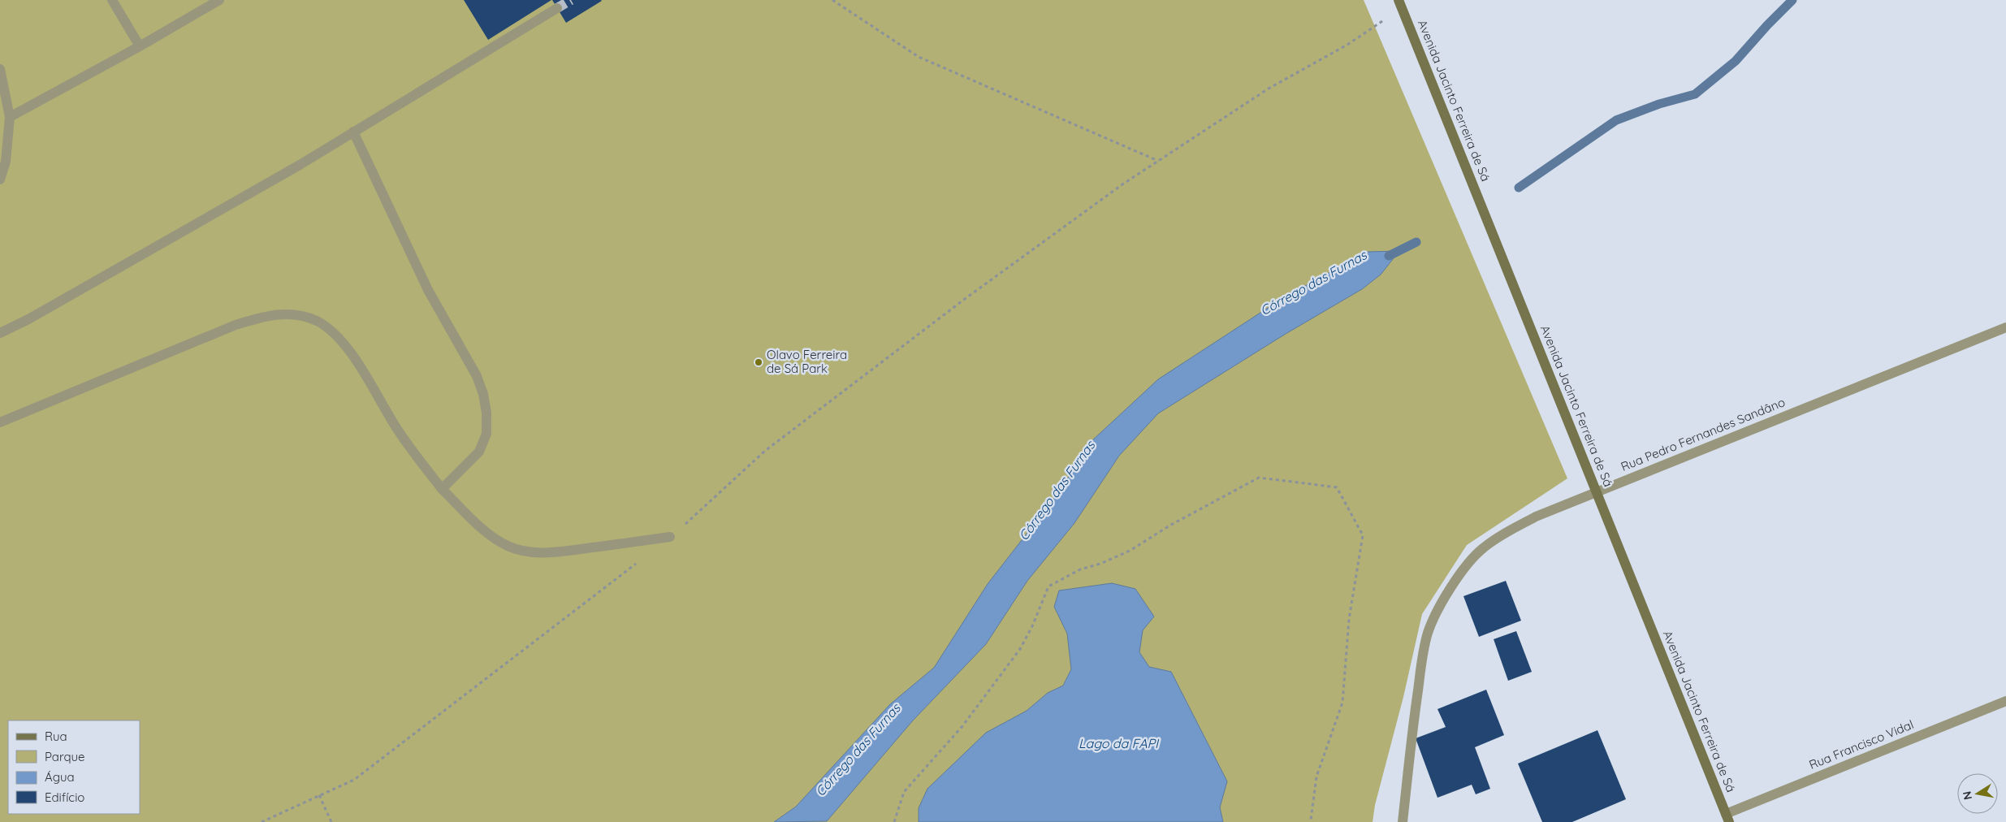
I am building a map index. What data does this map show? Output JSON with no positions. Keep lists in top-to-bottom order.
{
  "streets": {
    "main road": ["Avenida Jacinto Ferreira de Sá"],
    "street": ["Rua Pedro Fernandes Sandâno", "Rua Francisco Vidal"]
  },
  "crossings": [
    ["Avenida Jacinto Ferreira de Sá", "Rua Pedro Fernandes Sandâno"],
    ["Avenida Jacinto Ferreira de Sá", "Rua Francisco Vidal"]
  ],
  "water": ["Córrego das Furnas", "Lago da FAPI"],
  "places": ["Olavo Ferreira de Sá Park"],
  "legend": [
    "Rua",
    "Parque",
    "Água",
    "Edifício"
  ],
  "north": "left"
}
